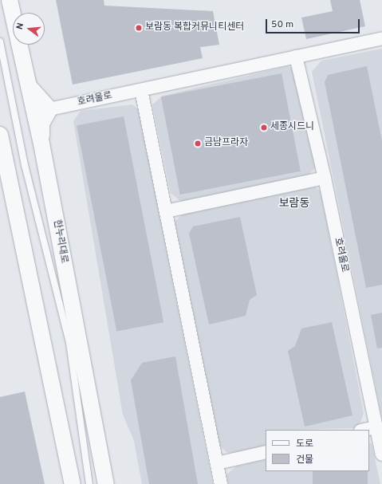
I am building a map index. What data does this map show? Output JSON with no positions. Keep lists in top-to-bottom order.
{
  "streets": {
    "street": ["호려울로", "한누리대로"]
  },
  "districts": ["보람동"],
  "places": ["보람동 복합커뮤니티센터", "세종시드니", "금남프라자"],
  "legend": ["도로", "건물"],
  "scale_bar": "50 m",
  "north": "left"
}
